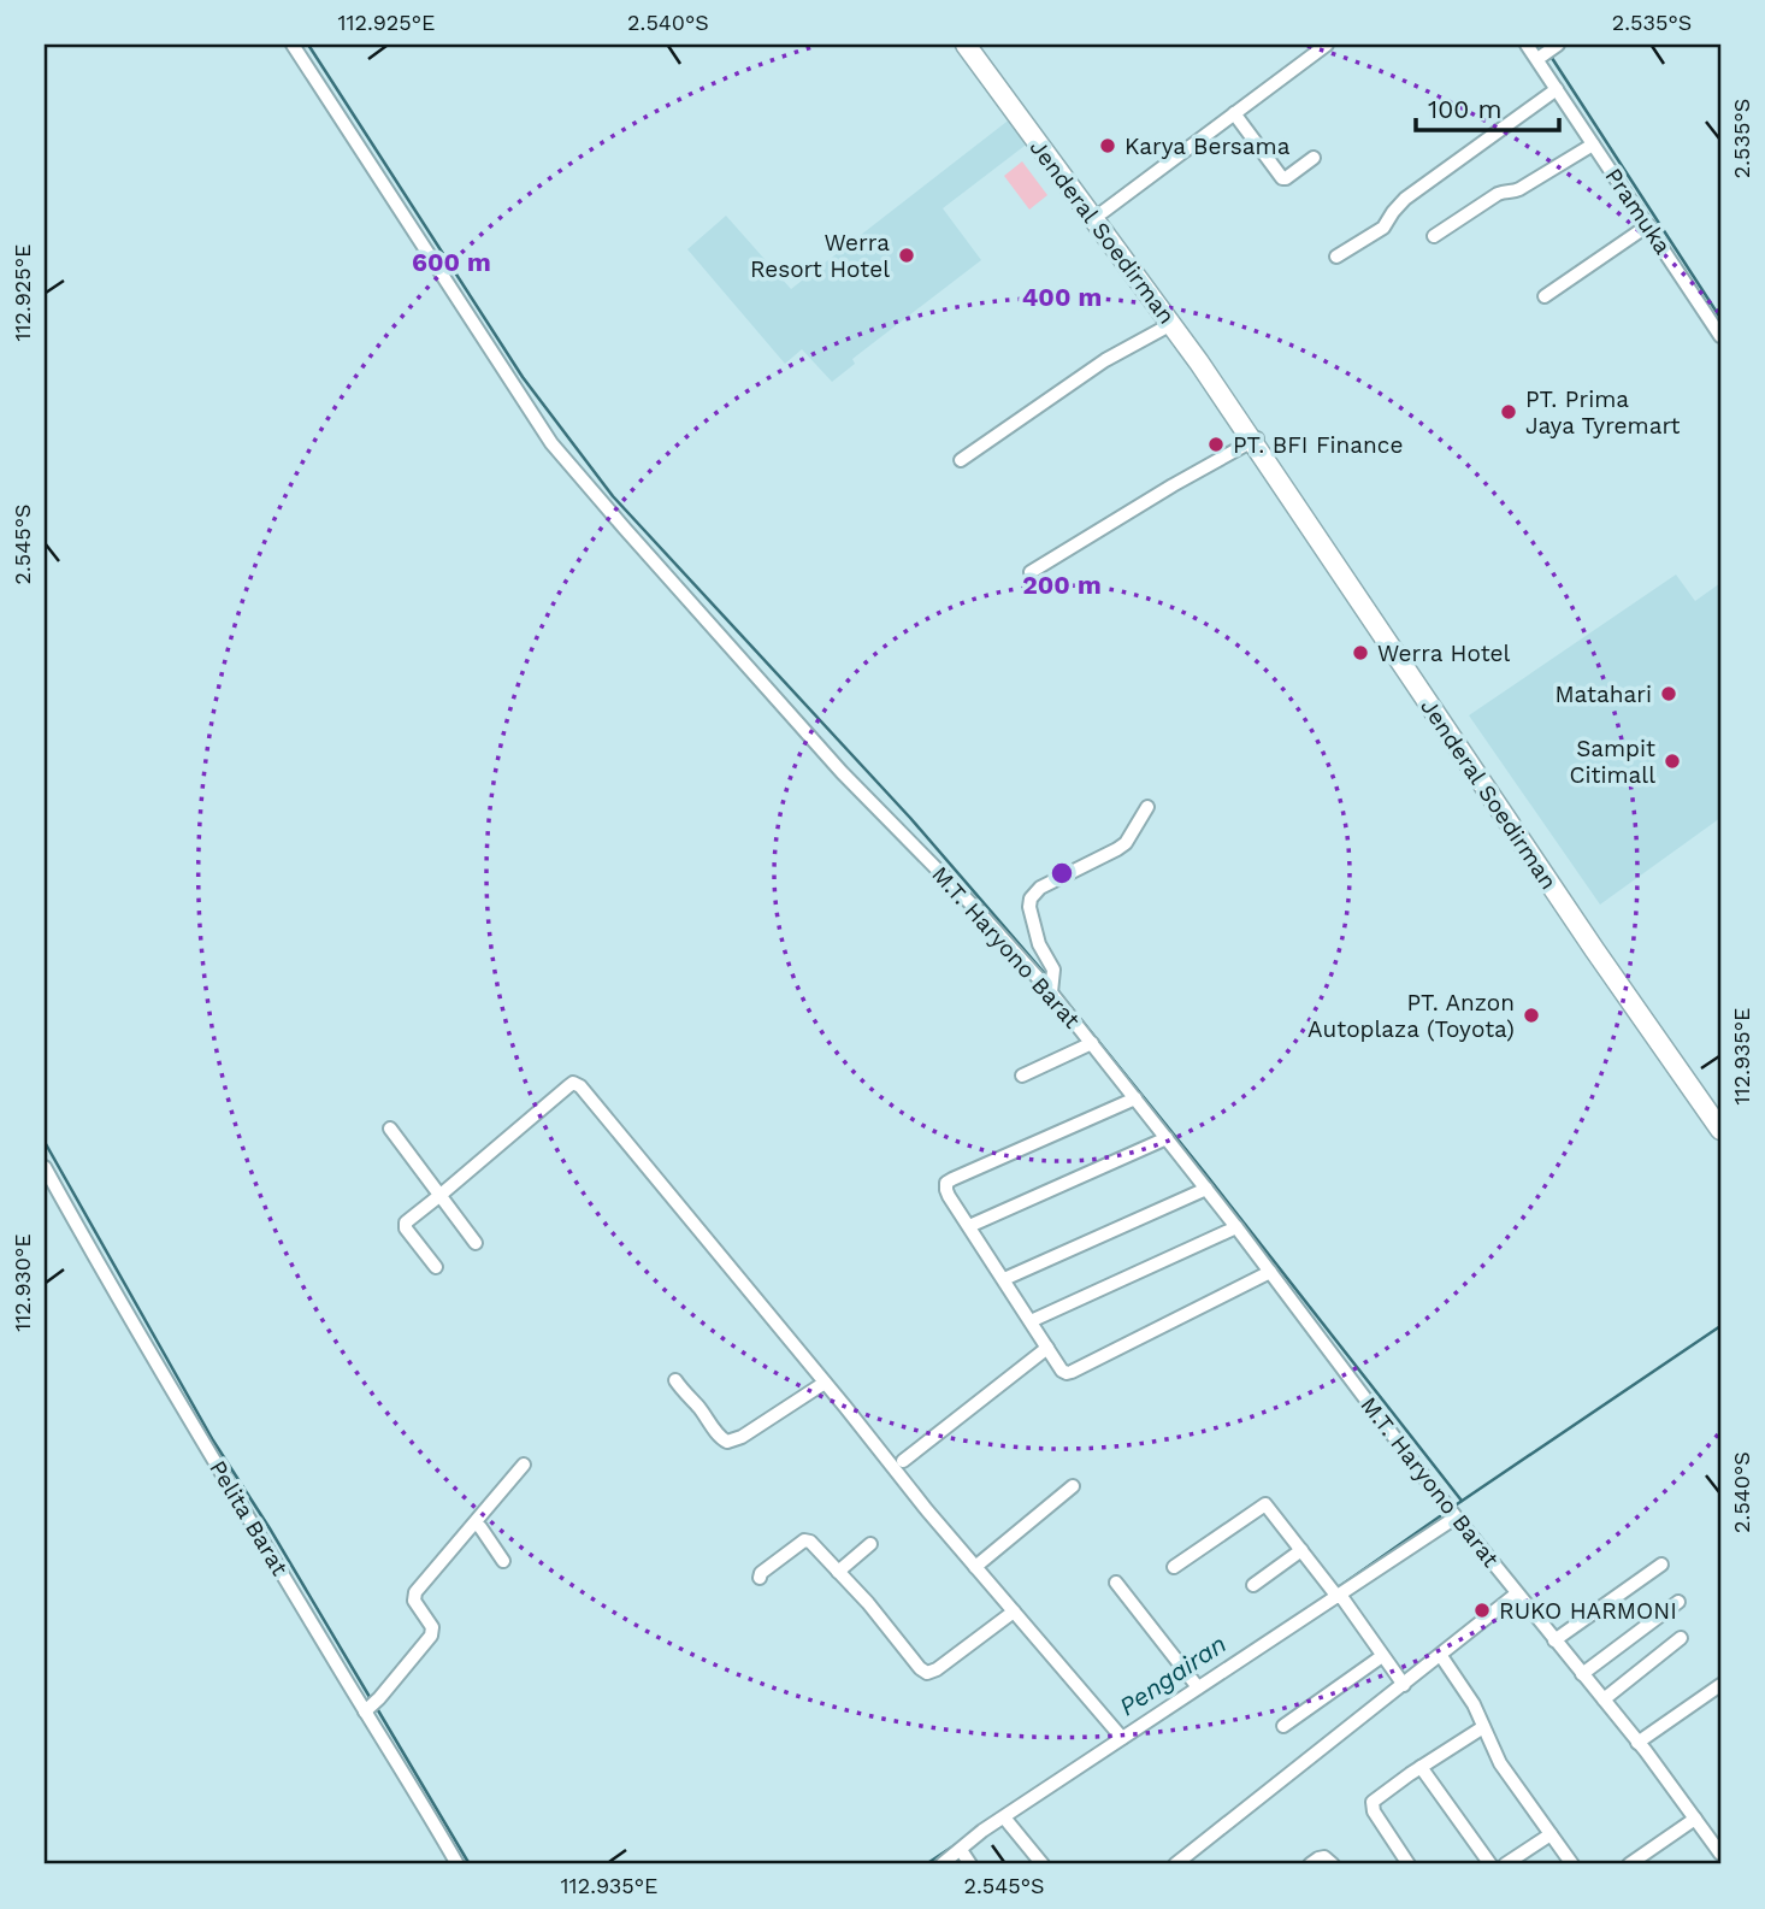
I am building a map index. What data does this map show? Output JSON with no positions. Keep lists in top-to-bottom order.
{
  "streets": {
    "highway": ["Jenderal Soedirman"],
    "street": ["Pramuka", "M.T. Haryono Barat", "Pelita Barat"]
  },
  "water": ["Pengairan"],
  "places": [
    "Karya Bersama",
    "Werra Resort Hotel",
    "PT. Prima Jaya Tyremart",
    "PT. BFI Finance",
    "Werra Hotel",
    "Matahari",
    "Sampit Citimall",
    "PT. Anzon Autoplaza (Toyota)",
    "RUKO HARMONI"
  ],
  "scale_bar": "100 m",
  "coordinates": [
    "112.925°E",
    "2.540°S",
    "2.535°S",
    "2.545°S",
    "112.935°E",
    "112.930°E"
  ],
  "rings": ["600 m", "400 m", "200 m"]
}
